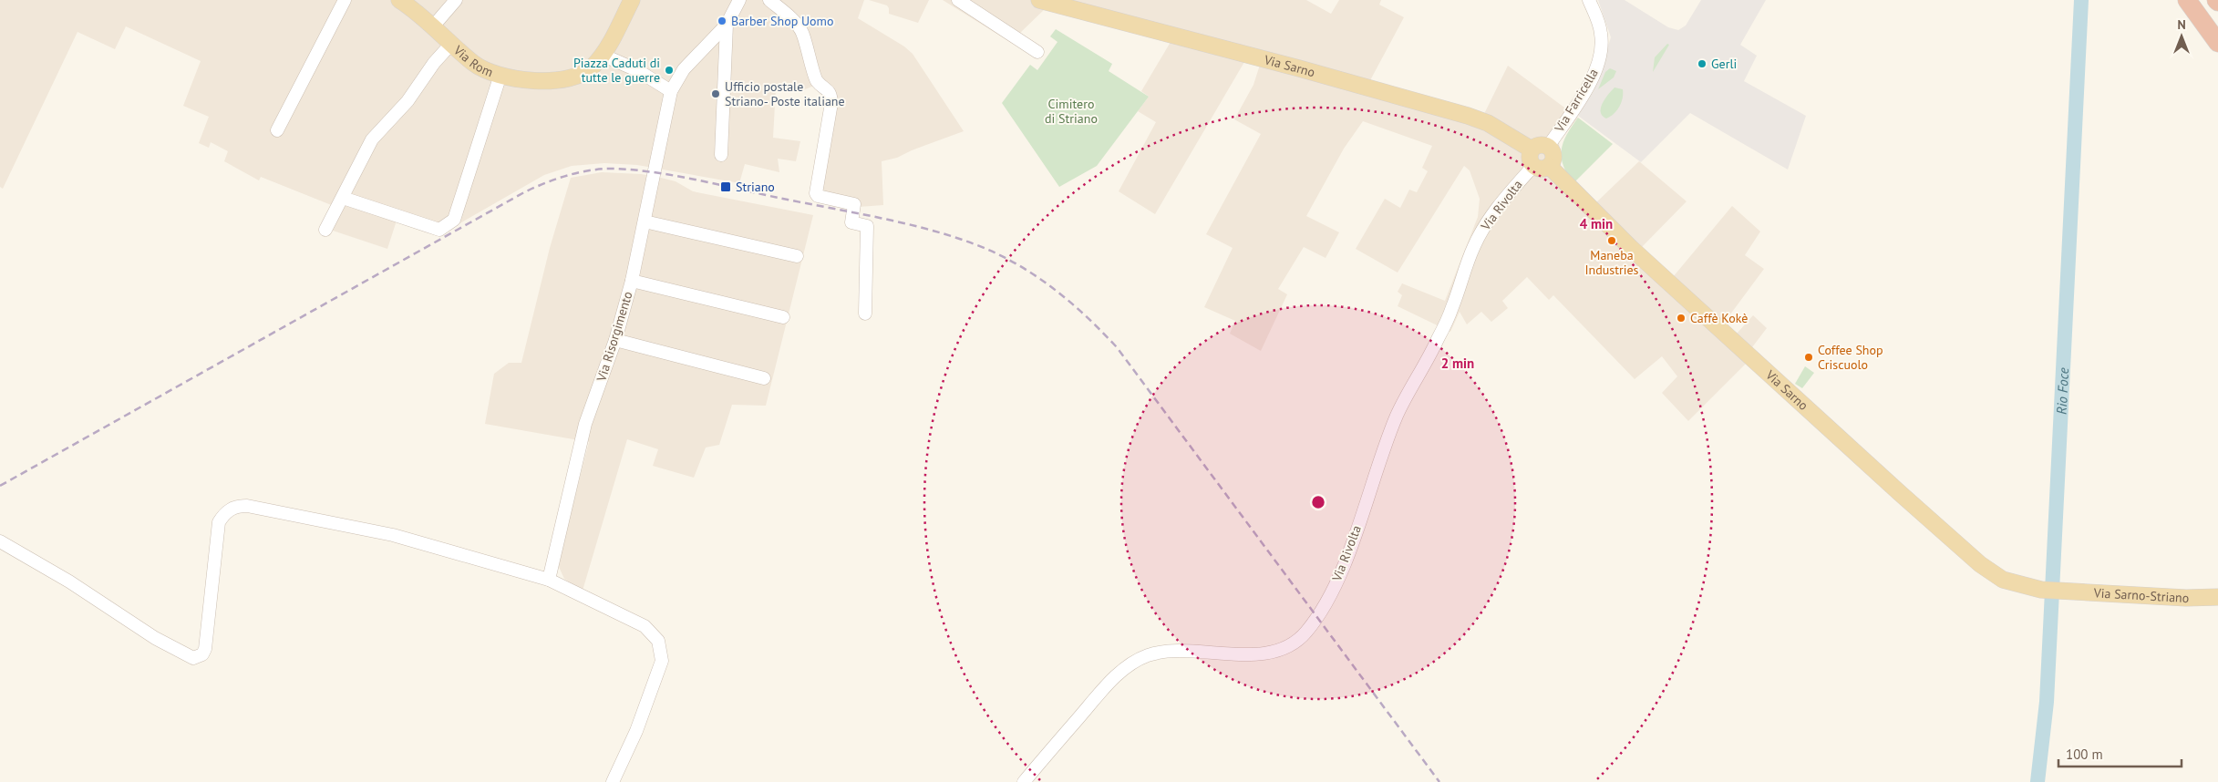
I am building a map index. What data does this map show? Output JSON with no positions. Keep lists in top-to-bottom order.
{
  "streets": {
    "main road": ["Via Rom", "Via Sarno", "Via Sarno-Striano"],
    "street": ["Via Farricella", "Via Rivolta", "Via Risorgimento"]
  },
  "crossings": [
    ["Via Sarno", "Via Farricella"],
    ["Via Sarno", "Via Rivolta"],
    ["Via Sarno", "Via Sarno-Striano"],
    ["Via Farricella", "Via Rivolta"]
  ],
  "water": ["Rio Foce"],
  "parks": ["Cimitero di Striano"],
  "places": {
    "other": [
      "Barber Shop Uomo",
      "Gerli",
      "Piazza Caduti di tutte le guerre",
      "Ufficio postale Striano- Poste italiane",
      "Maneba Industries",
      "Caffè Kokè",
      "Coffee Shop Criscuolo"
    ],
    "transit": ["Striano"]
  },
  "scale_bar": "100 m",
  "north": "top",
  "rings": ["4 min", "2 min"]
}
